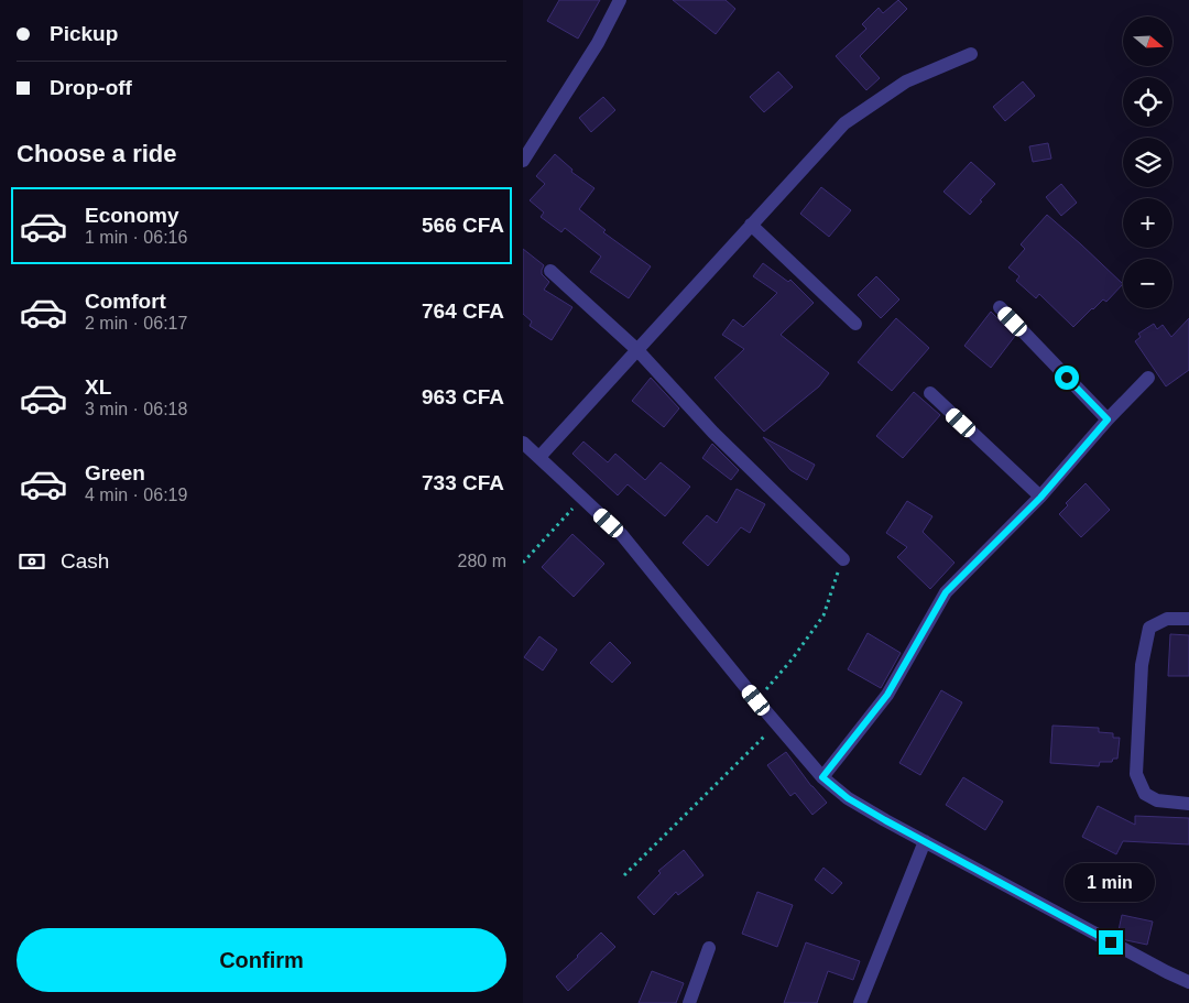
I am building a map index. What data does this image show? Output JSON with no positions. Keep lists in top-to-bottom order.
{
  "north": "right",
  "page": {
    "banner": ["Pickup", "Drop-off"],
    "map_buttons": ["+", "−"],
    "heading": "Choose a ride",
    "list": [
      {
        "name": "Economy",
        "note": "1 min · 06:16",
        "value": "566 CFA"
      },
      {
        "name": "Comfort",
        "note": "2 min · 06:17",
        "value": "764 CFA"
      },
      {
        "name": "XL",
        "note": "3 min · 06:18",
        "value": "963 CFA"
      },
      {
        "name": "Green",
        "note": "4 min · 06:19",
        "value": "733 CFA"
      }
    ],
    "pay": ["Cash", "280 m"],
    "bubble": "1 min",
    "buttons": "Confirm"
  }
}
